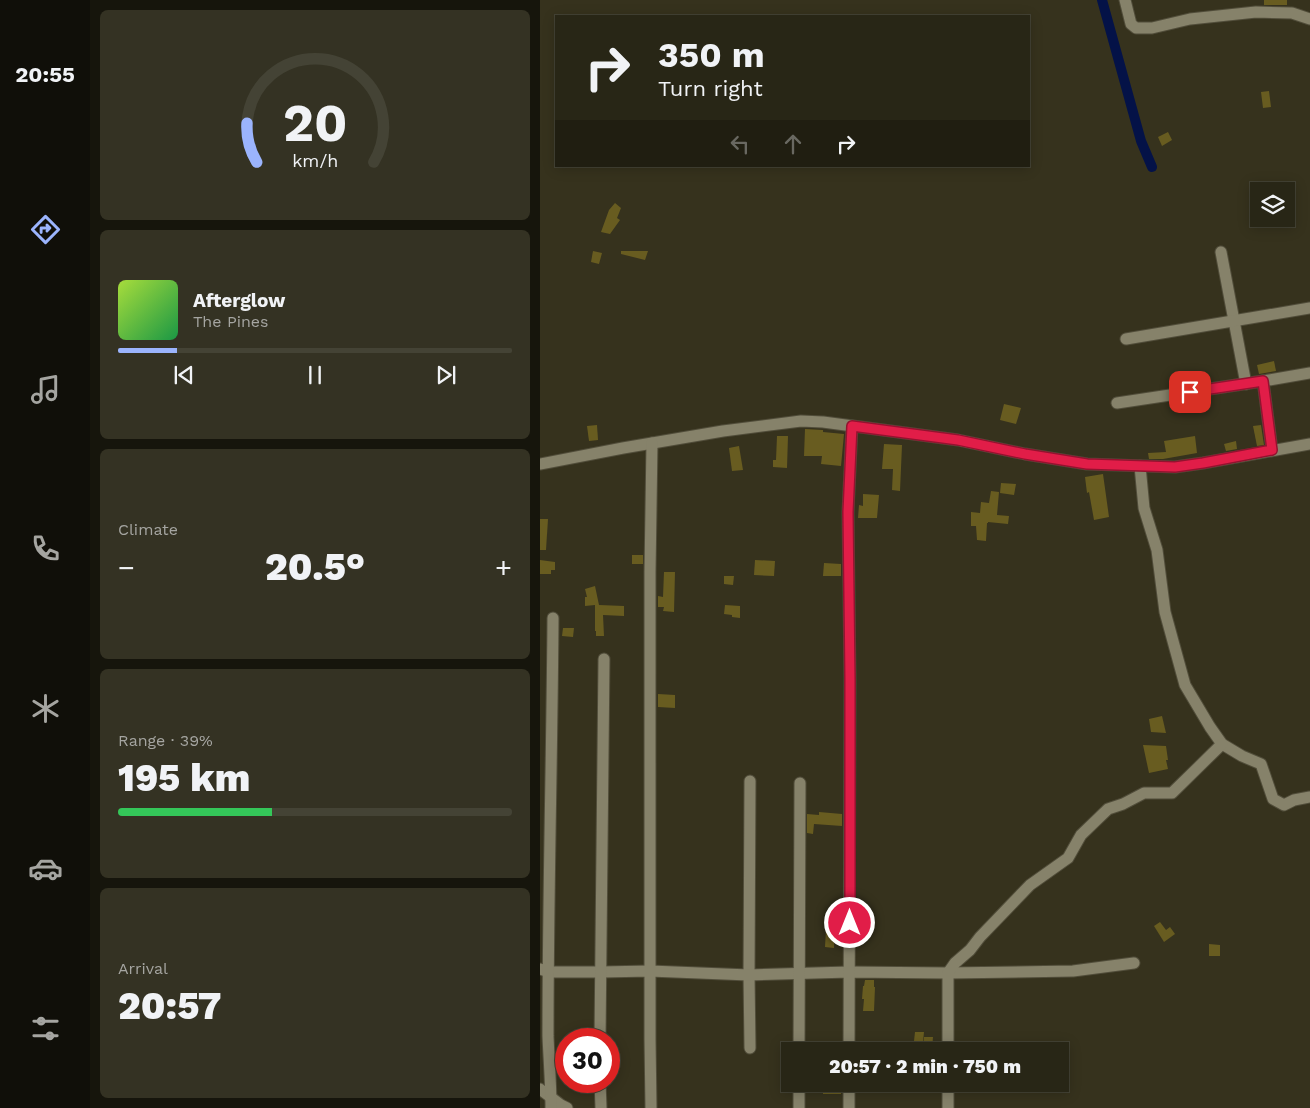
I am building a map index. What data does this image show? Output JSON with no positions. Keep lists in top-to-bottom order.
{
  "page": {
    "tabs": "20:55",
    "turn": ["350 m", "Turn right"],
    "song": ["Afterglow", "The Pines"],
    "tile": [
      "Climate",
      ["Range · 39%", "195 km"],
      ["Arrival", "20:57"]
    ],
    "heat": ["−", "20.5°", "+"],
    "limit": "30",
    "trip": "20:57 · 2 min · 750 m",
    "gauge": ["20", "km/h"]
  }
}
